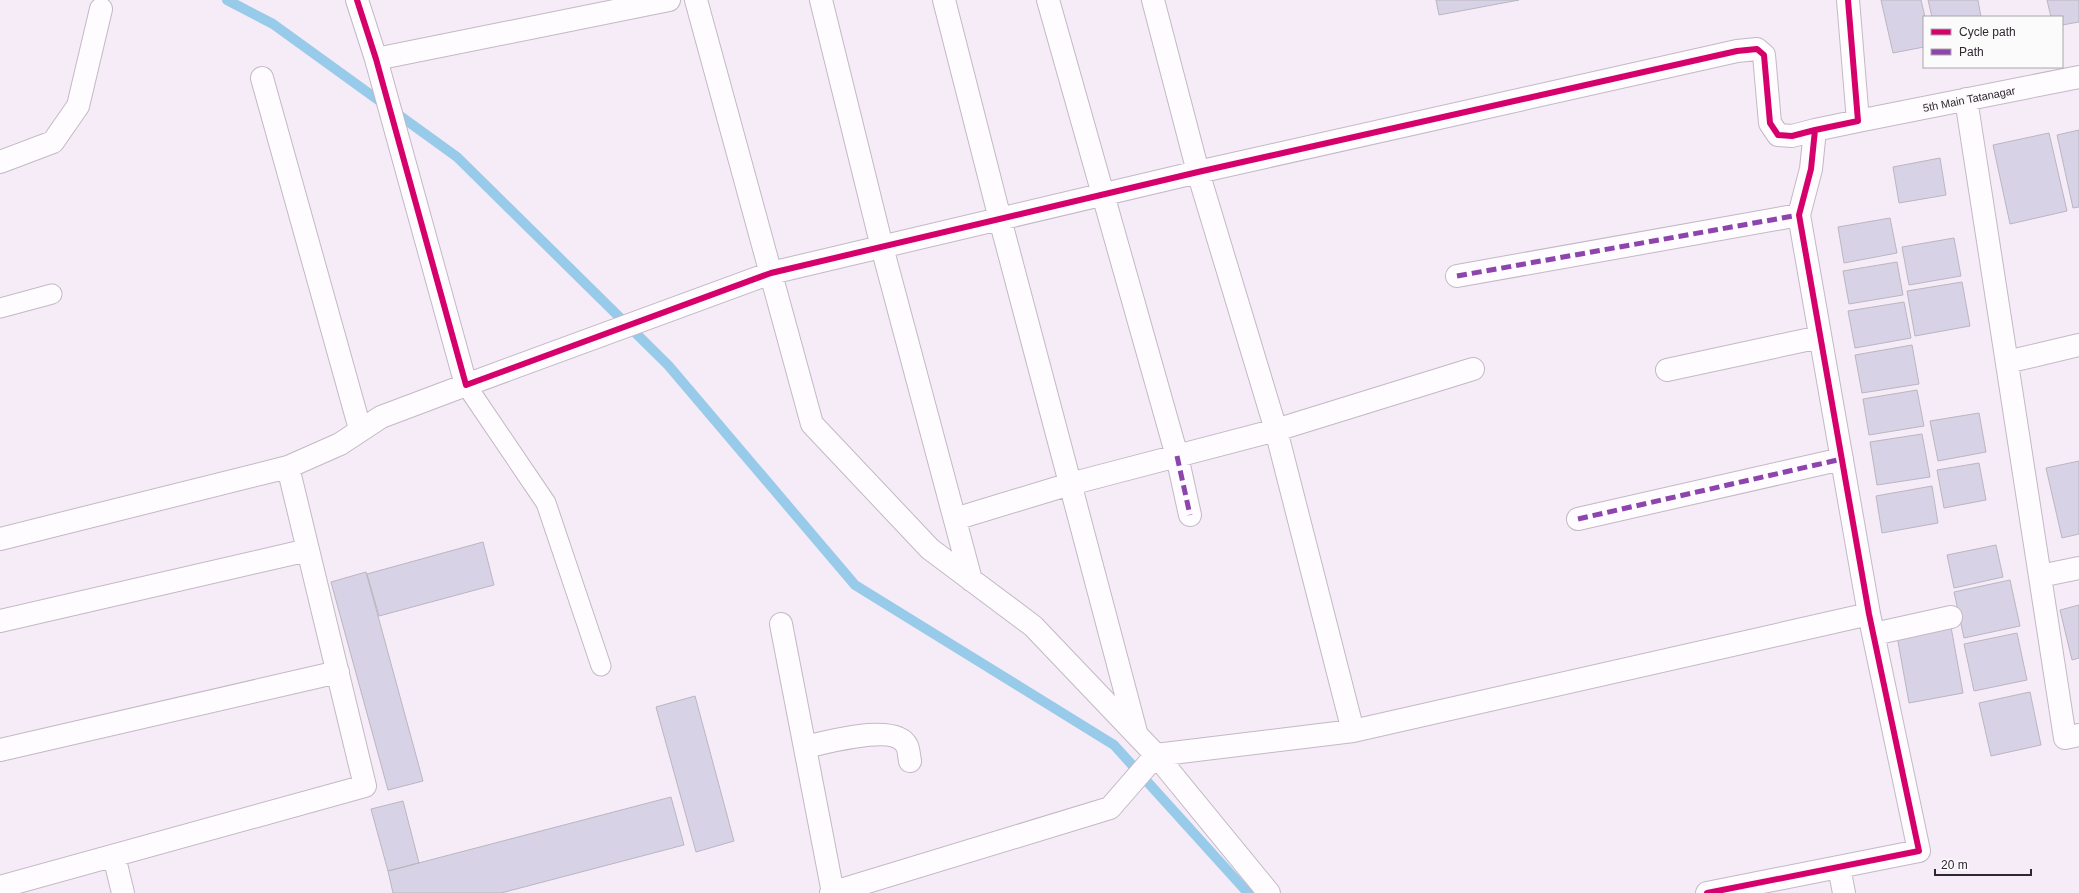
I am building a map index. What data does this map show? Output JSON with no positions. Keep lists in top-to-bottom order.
{
  "streets": {
    "street": ["5th Main Tatanagar"]
  },
  "legend": ["Cycle path", "Path"],
  "scale_bar": "20 m"
}
